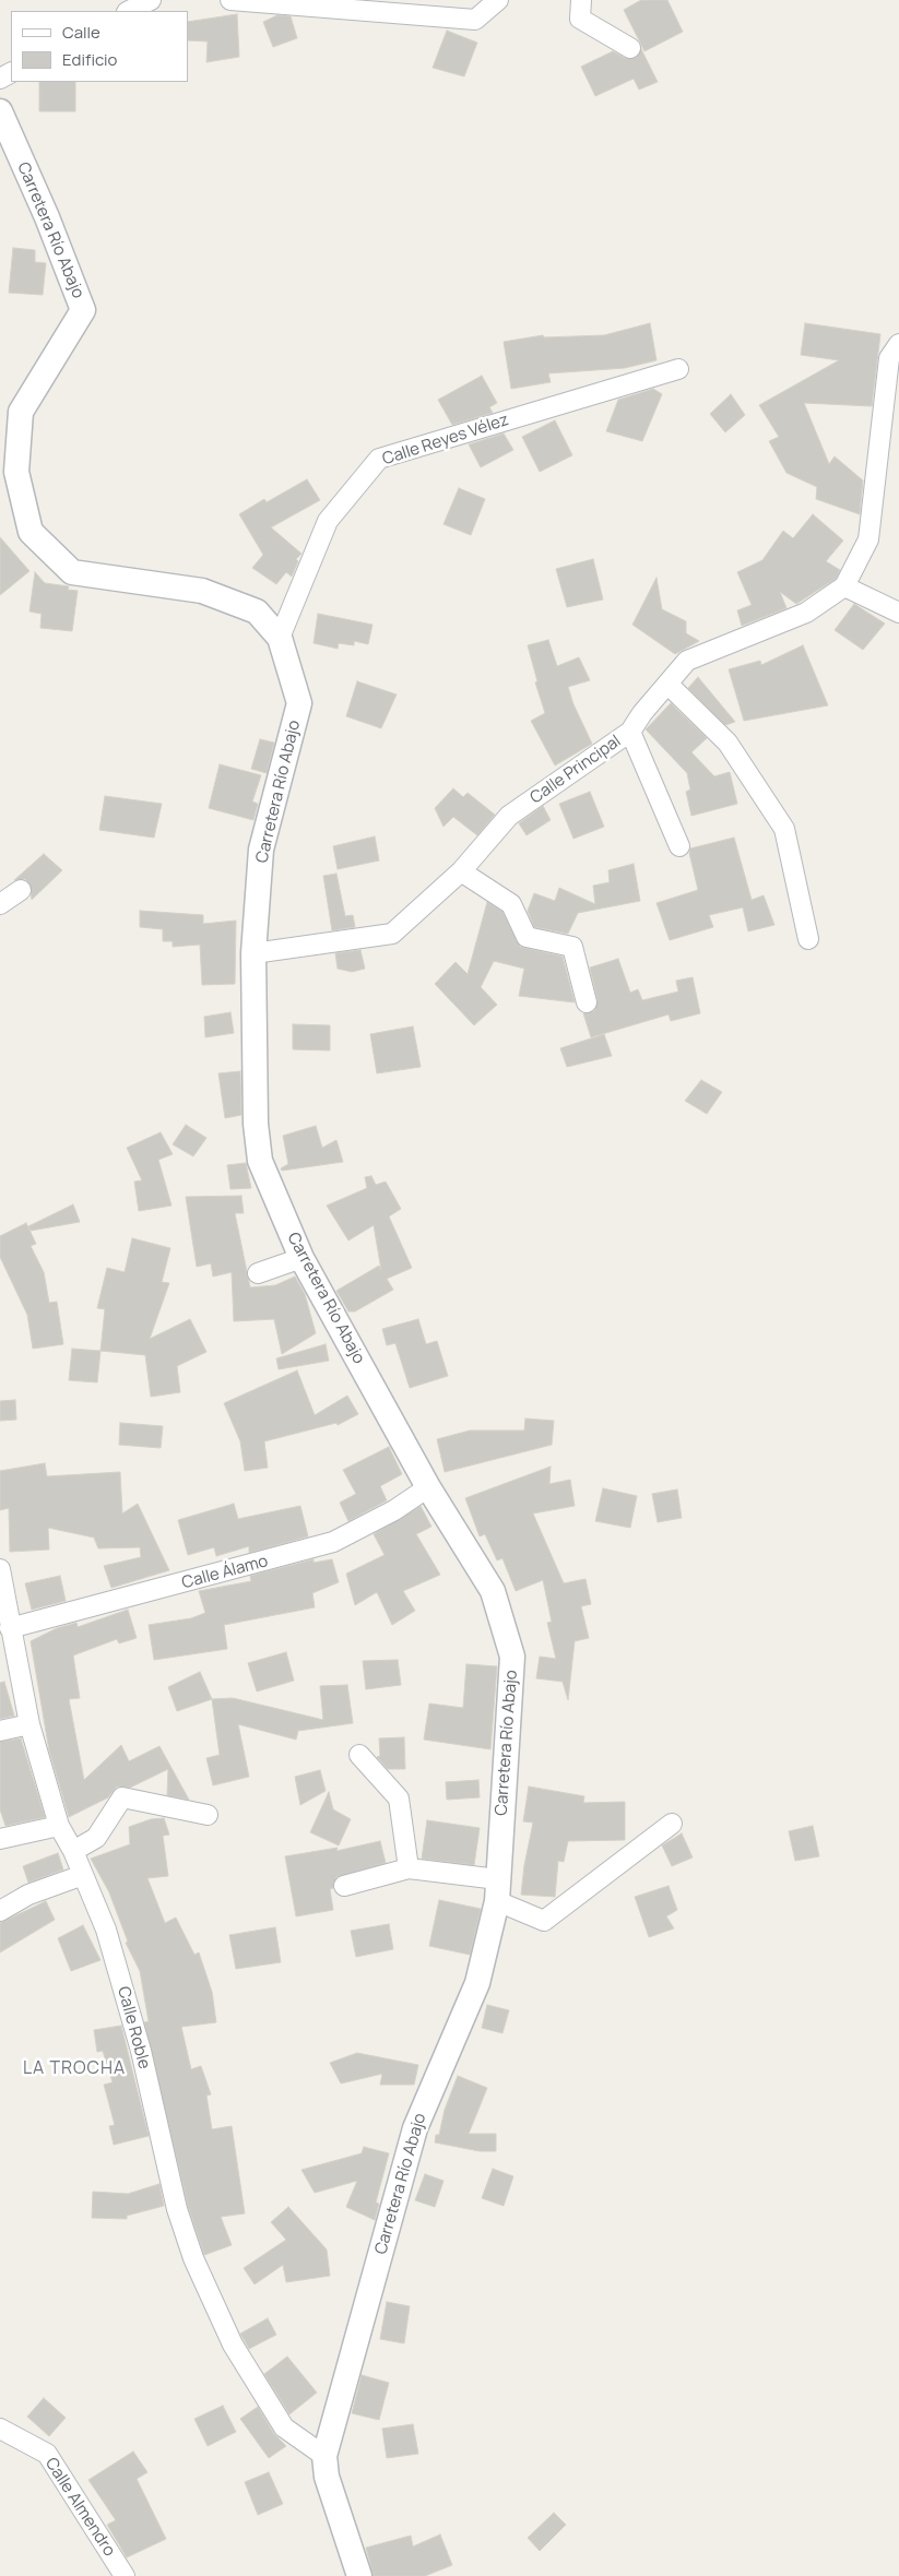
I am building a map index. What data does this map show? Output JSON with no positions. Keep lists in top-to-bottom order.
{
  "streets": {
    "street": [
      "Carretera Río Abajo",
      "Calle Reyes Vélez",
      "Calle Principal",
      "Calle Álamo",
      "Calle Roble",
      "Calle Almendro"
    ]
  },
  "crossings": [
    ["Carretera Río Abajo", "Calle Reyes Vélez"],
    ["Carretera Río Abajo", "Calle Principal"],
    ["Carretera Río Abajo", "Calle Álamo"],
    ["Carretera Río Abajo", "Calle Roble"],
    ["Calle Álamo", "Calle Roble"]
  ],
  "districts": ["LA TROCHA"],
  "legend": ["Calle", "Edificio"]
}
